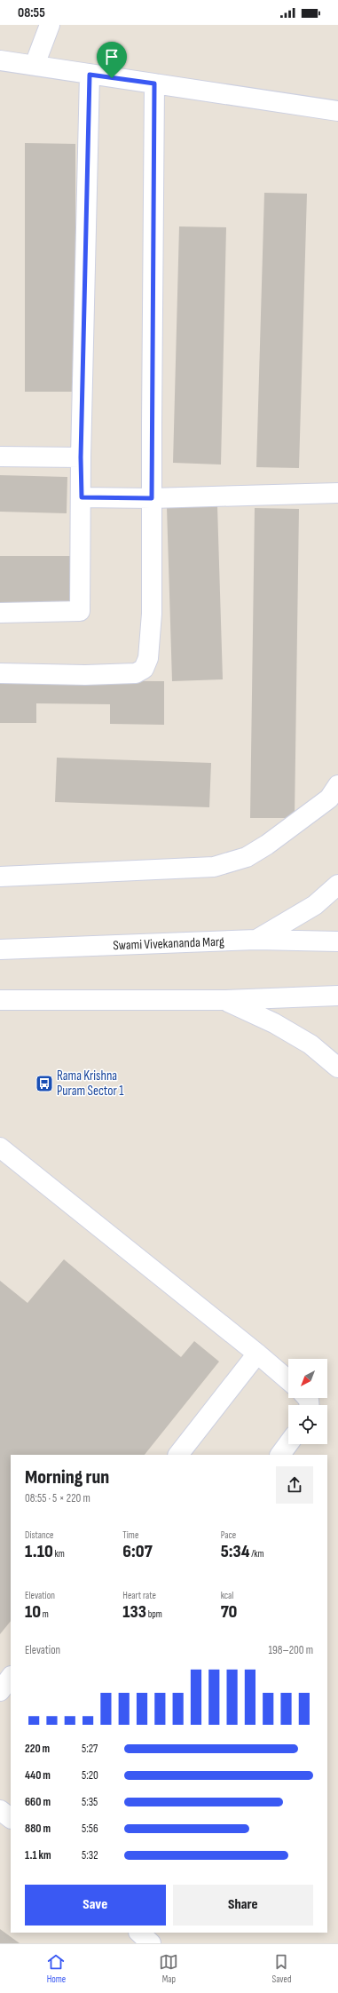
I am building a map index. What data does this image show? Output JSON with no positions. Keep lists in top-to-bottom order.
{
  "streets": {
    "street": ["Swami Vivekananda Marg"]
  },
  "places": {
    "bus stop": ["Rama Krishna Puram Sector 1"]
  },
  "north": "bottom left",
  "page": {
    "status": "08:55",
    "heading": ["Morning run", "08:55 · 5 × 220 m"],
    "stats": [
      ["Distance", "1.10 km"],
      ["Time", "6:07"],
      ["Pace", "5:34 /km"],
      ["Elevation", "10 m"],
      ["Heart rate", "133 bpm"],
      ["kcal", "70"]
    ],
    "chart": ["Elevation", "198–200 m"],
    "list": [
      {
        "name": "220 m",
        "note": "5:27"
      },
      {
        "name": "440 m",
        "note": "5:20"
      },
      {
        "name": "660 m",
        "note": "5:35"
      },
      {
        "name": "880 m",
        "note": "5:56"
      },
      {
        "name": "1.1 km",
        "note": "5:32"
      }
    ],
    "buttons": ["Save", "Share"],
    "tabs": ["Home", "Map", "Saved"]
  }
}
